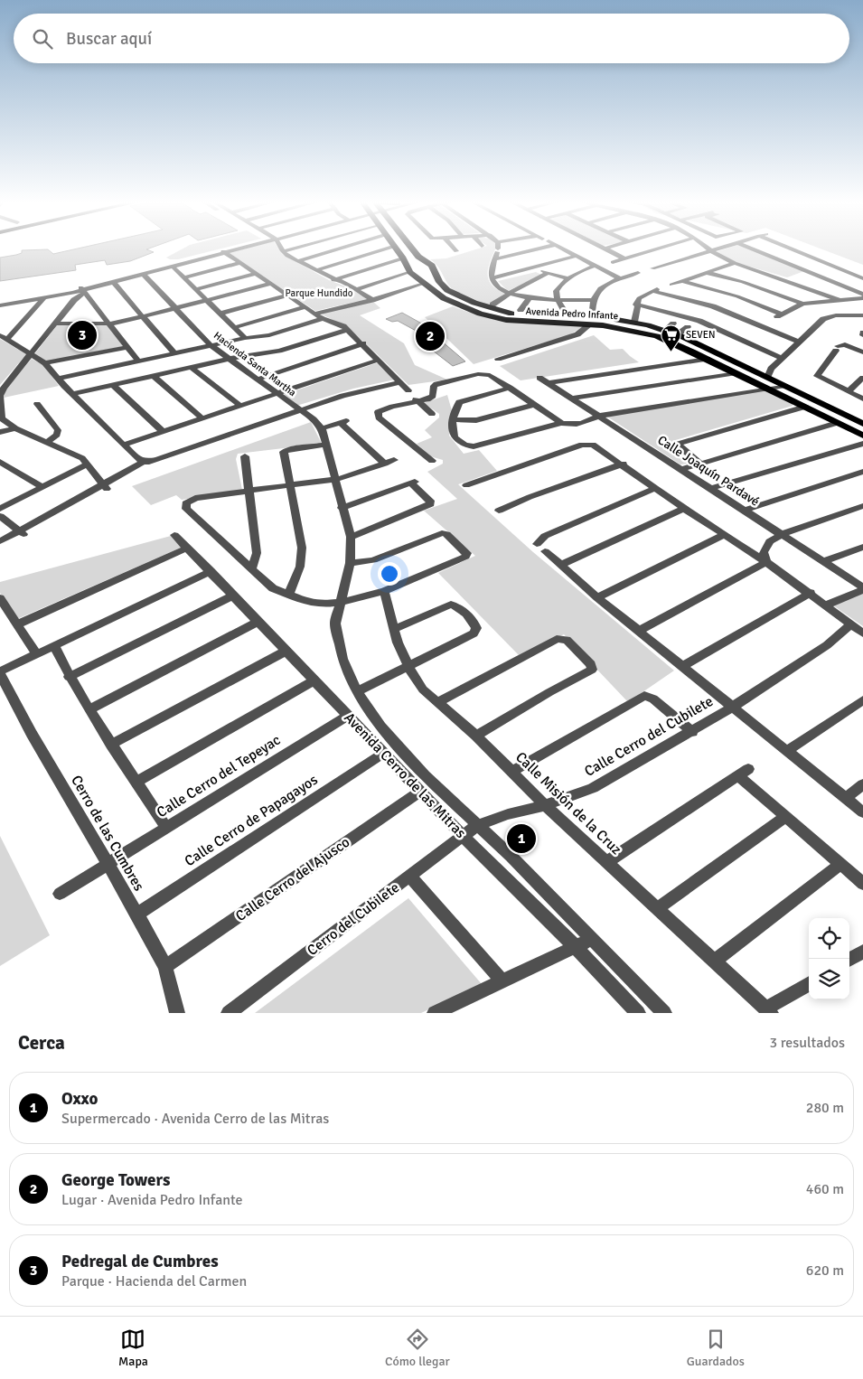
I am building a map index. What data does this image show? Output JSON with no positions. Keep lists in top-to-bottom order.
{
  "streets": {
    "main road": ["Avenida Pedro Infante"],
    "street": [
      "Hacienda Santa Martha",
      "Calle Joaquín Pardavé",
      "Calle Cerro del Cubilete",
      "Avenida Cerro de las Mitras",
      "Calle Cerro del Tepeyac",
      "Calle Misión de la Cruz",
      "Calle Cerro de Papagayos",
      "Cerro de las Cumbres",
      "Calle Cerro del Ajusco",
      "Cerro del Cubilete"
    ]
  },
  "crossings": [
    ["Hacienda Santa Martha", "Avenida Cerro de las Mitras"],
    ["Calle Cerro del Cubilete", "Avenida Cerro de las Mitras"],
    ["Calle Cerro del Cubilete", "Calle Misión de la Cruz"],
    ["Calle Cerro del Cubilete", "Cerro del Cubilete"],
    ["Avenida Cerro de las Mitras", "Calle Cerro del Tepeyac"],
    ["Avenida Cerro de las Mitras", "Calle Cerro de Papagayos"],
    ["Avenida Cerro de las Mitras", "Calle Cerro del Ajusco"],
    ["Avenida Cerro de las Mitras", "Cerro del Cubilete"],
    ["Calle Cerro del Tepeyac", "Cerro de las Cumbres"],
    ["Calle Cerro de Papagayos", "Cerro de las Cumbres"],
    ["Cerro de las Cumbres", "Calle Cerro del Ajusco"]
  ],
  "parks": ["Parque Hundido"],
  "places": {
    "supermarket": ["SEVEN"]
  },
  "page": {
    "search": "Buscar aquí",
    "pins": ["3", "2", "1"],
    "heading": ["Cerca", "3 resultados"],
    "list": [
      {
        "mark": "1",
        "name": "Oxxo",
        "note": "Supermercado · Avenida Cerro de las Mitras",
        "value": "280 m"
      },
      {
        "mark": "2",
        "name": "George Towers",
        "note": "Lugar · Avenida Pedro Infante",
        "value": "460 m"
      },
      {
        "mark": "3",
        "name": "Pedregal de Cumbres",
        "note": "Parque · Hacienda del Carmen",
        "value": "620 m"
      }
    ],
    "nav": ["Mapa", "Cómo llegar", "Guardados"]
  }
}
